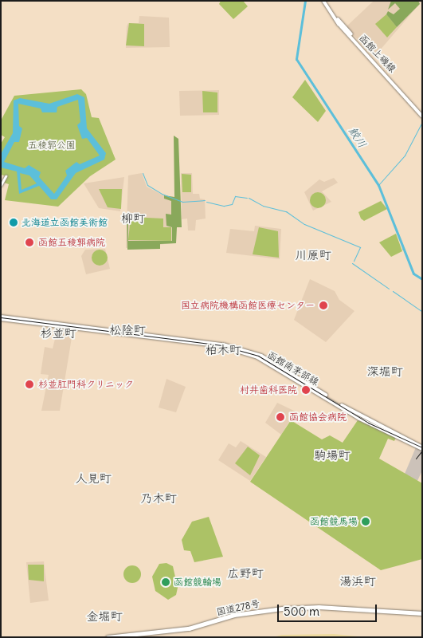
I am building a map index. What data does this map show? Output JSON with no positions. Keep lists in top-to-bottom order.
{
  "streets": {
    "highway": ["国道278号"],
    "main road": ["函館上磯線", "函館南茅部線"]
  },
  "districts": [
    "柳町",
    "川原町",
    "松陰町",
    "杉並町",
    "柏木町",
    "深堀町",
    "駒場町",
    "人見町",
    "乃木町",
    "広野町",
    "湯浜町",
    "金堀町"
  ],
  "water": ["鮫川"],
  "parks": ["五稜郭公園"],
  "places": [
    "北海道立函館美術館",
    "函館五稜郭病院",
    "国立病院機構函館医療センター",
    "杉並肛門科クリニック",
    "村井歯科医院",
    "函館協会病院",
    "函館競馬場",
    "函館競輪場"
  ],
  "scale_bar": "500 m"
}
